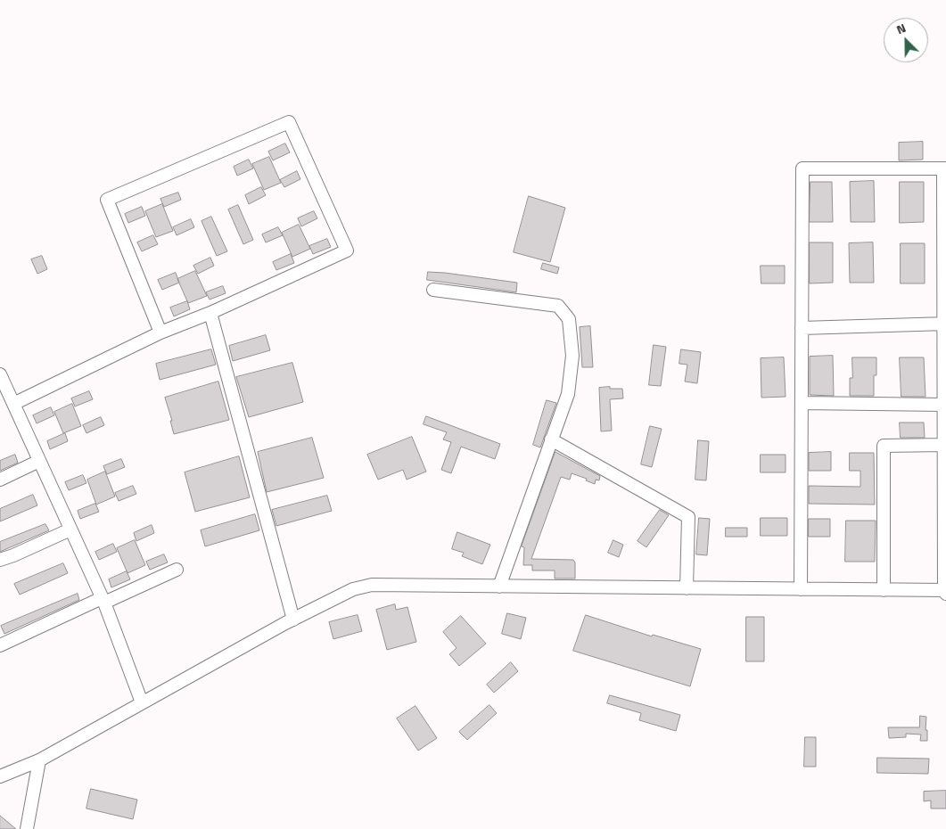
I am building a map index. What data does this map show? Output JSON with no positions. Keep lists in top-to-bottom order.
{
  "north": "top left"
}
